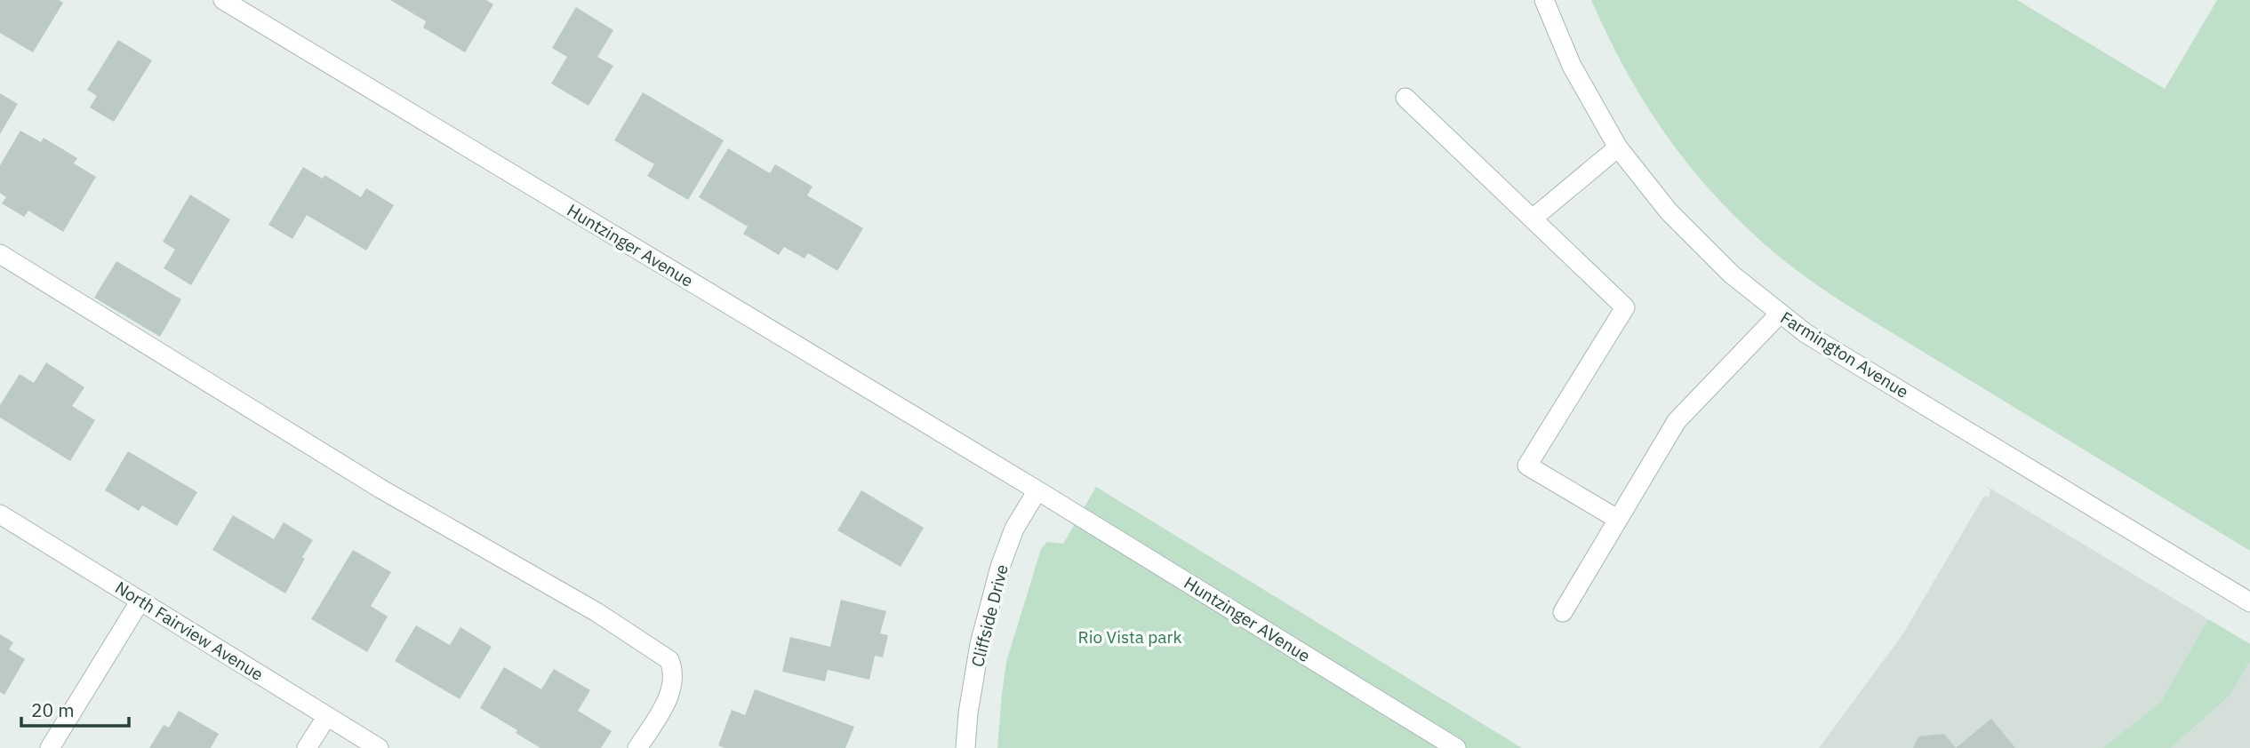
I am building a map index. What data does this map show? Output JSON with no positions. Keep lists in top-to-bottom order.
{
  "streets": {
    "street": [
      "Huntzinger Avenue",
      "Farmington Avenue",
      "Cliffside Drive",
      "Huntzinger AVenue",
      "North Fairview Avenue"
    ]
  },
  "crossings": [
    ["Huntzinger Avenue", "Cliffside Drive"],
    ["Huntzinger Avenue", "Huntzinger AVenue"],
    ["Cliffside Drive", "Huntzinger AVenue"]
  ],
  "parks": ["Rio Vista park"],
  "scale_bar": "20 m"
}
